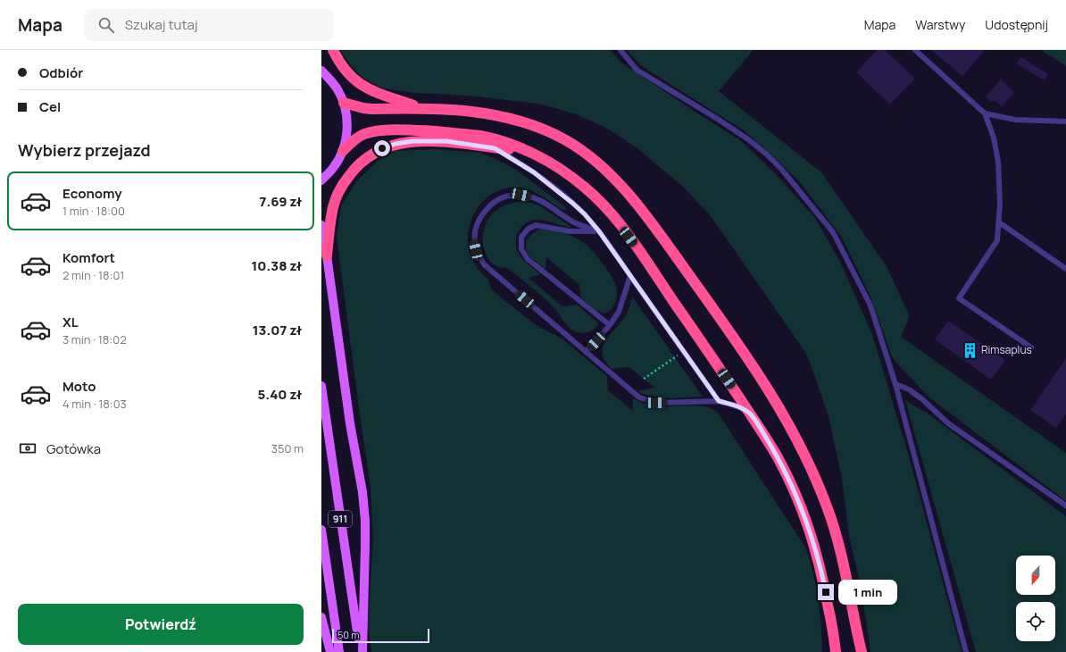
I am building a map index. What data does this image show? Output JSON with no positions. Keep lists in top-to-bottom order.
{
  "streets": {
    "main road": ["911"]
  },
  "places": {
    "building": ["Rimsaplus"]
  },
  "scale_bar": "50 m",
  "north": "bottom",
  "page": {
    "header": "Mapa",
    "search": "Szukaj tutaj",
    "nav": ["Mapa", "Warstwy", "Udostępnij"],
    "banner": ["Odbiór", "Cel"],
    "heading": "Wybierz przejazd",
    "list": [
      {
        "name": "Economy",
        "note": "1 min · 18:00",
        "value": "7.69 zł"
      },
      {
        "name": "Komfort",
        "note": "2 min · 18:01",
        "value": "10.38 zł"
      },
      {
        "name": "XL",
        "note": "3 min · 18:02",
        "value": "13.07 zł"
      },
      {
        "name": "Moto",
        "note": "4 min · 18:03",
        "value": "5.40 zł"
      }
    ],
    "pay": ["Gotówka", "350 m"],
    "bubble": "1 min",
    "buttons": "Potwierdź",
    "scale": "50 m"
  }
}
